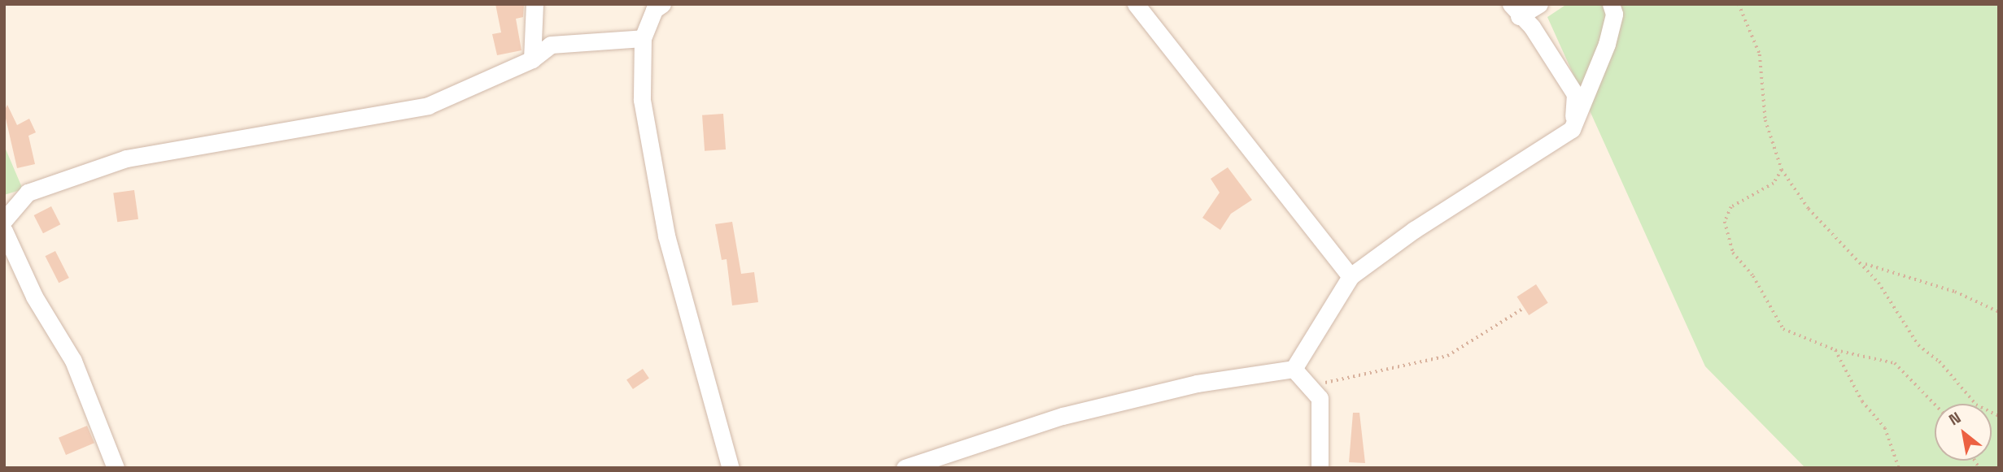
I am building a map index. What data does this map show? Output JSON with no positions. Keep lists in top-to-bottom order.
{
  "north": "top left"
}
